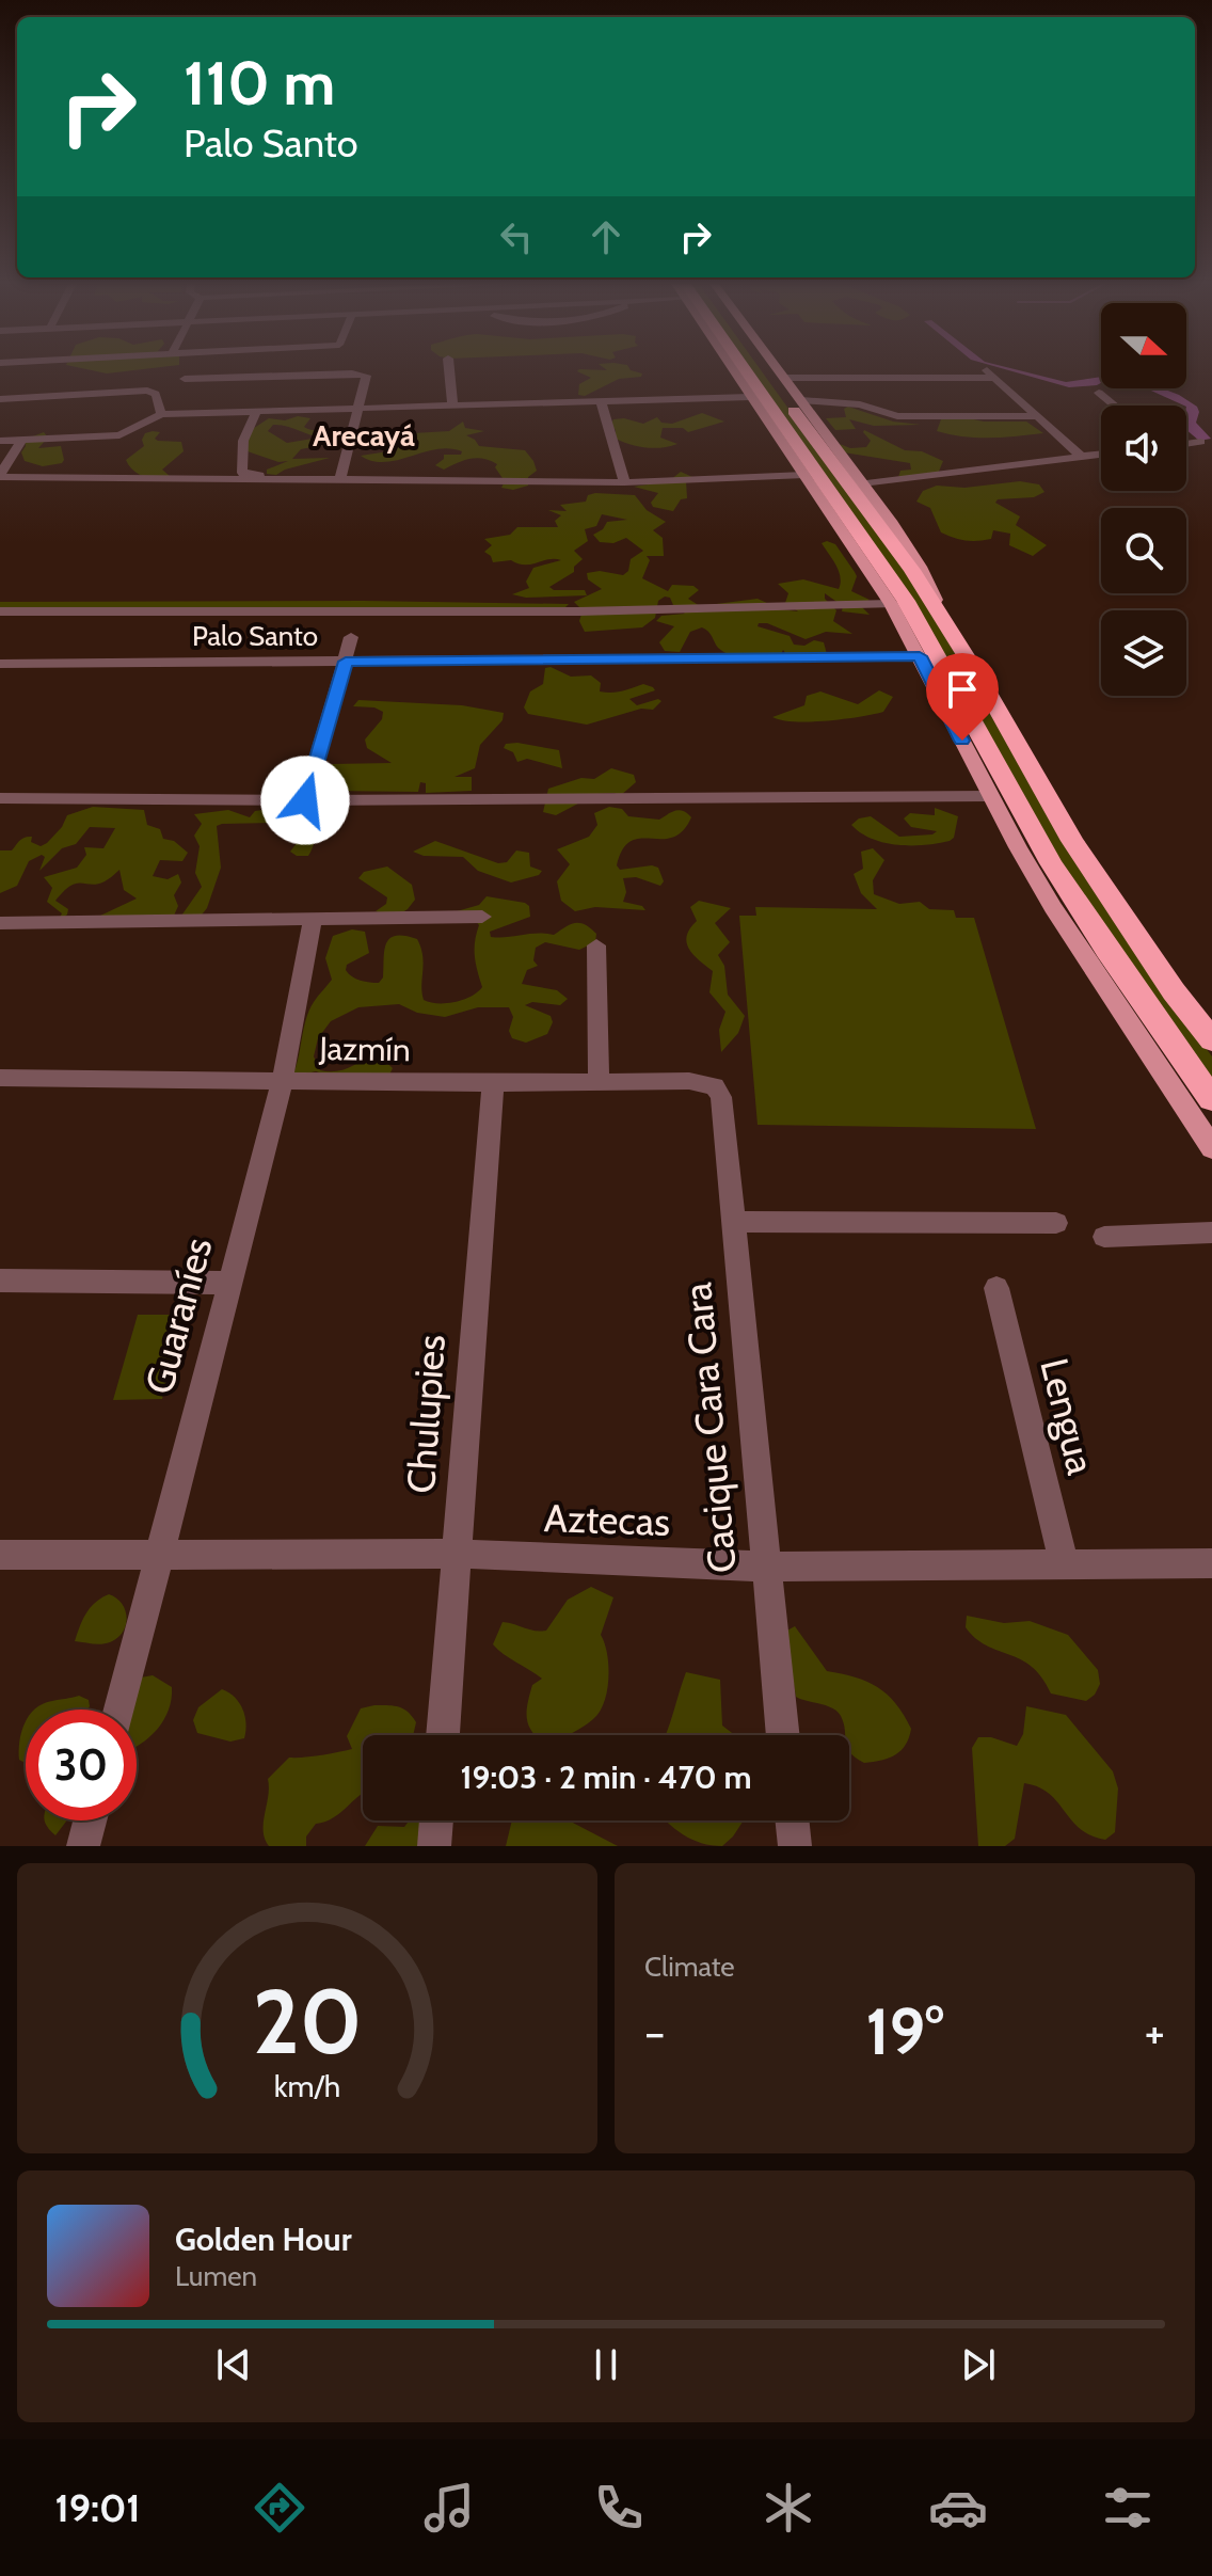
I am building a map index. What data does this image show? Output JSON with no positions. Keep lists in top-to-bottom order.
{
  "streets": {
    "street": [
      "Palo Santo",
      "Jazmín",
      "Guaraníes",
      "Chulupies",
      "Lengua",
      "Cacique Cara Cara",
      "Aztecas"
    ]
  },
  "crossings": [
    ["Jazmín", "Guaraníes"],
    ["Jazmín", "Chulupies"],
    ["Jazmín", "Cacique Cara Cara"],
    ["Guaraníes", "Aztecas"],
    ["Chulupies", "Aztecas"],
    ["Lengua", "Aztecas"],
    ["Cacique Cara Cara", "Aztecas"]
  ],
  "districts": ["Arecayá"],
  "north": "right",
  "page": {
    "turn": ["110 m", "Palo Santo"],
    "limit": "30",
    "trip": "19:03 · 2 min · 470 m",
    "tile": "Climate",
    "heat": ["−", "19°", "+"],
    "song": ["Golden Hour", "Lumen"],
    "tabs": "19:01",
    "gauge": ["20", "km/h"]
  }
}
